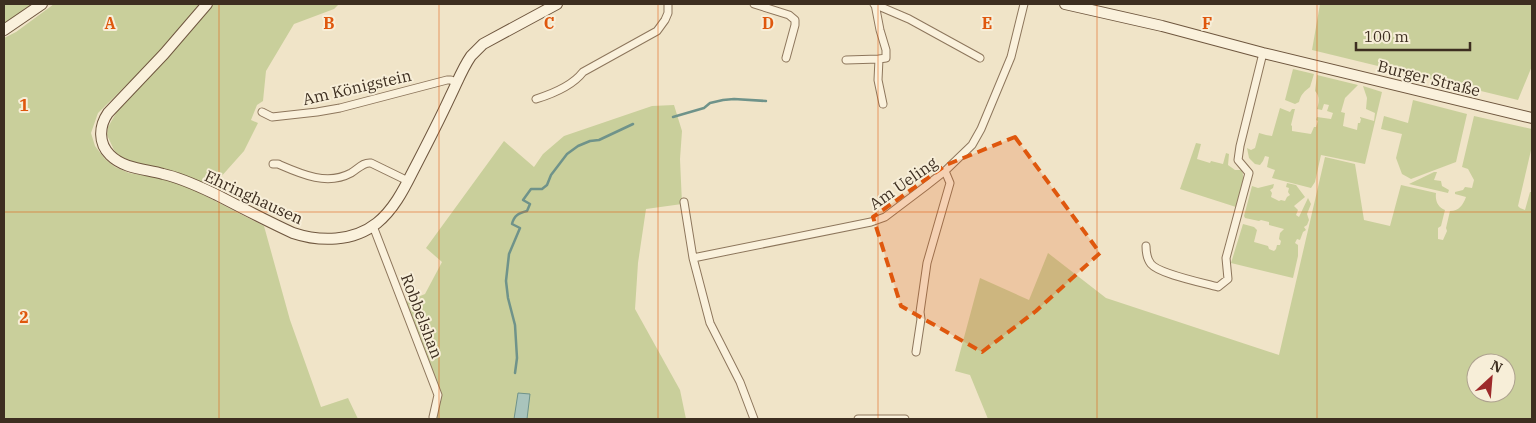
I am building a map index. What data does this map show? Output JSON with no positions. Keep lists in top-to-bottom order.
{
  "streets": {
    "main road": ["Burger Straße", "Ehringhausen"],
    "street": ["Am Königstein", "Am Ueling", "Robbelshan"]
  },
  "crossings": [
    ["Am Königstein", "Ehringhausen"],
    ["Ehringhausen", "Robbelshan"]
  ],
  "scale_bar": "100 m",
  "north": "top right",
  "grid": {
    "columns": [
      "A",
      "B",
      "C",
      "D",
      "E",
      "F"
    ],
    "rows": ["1", "2"]
  }
}
